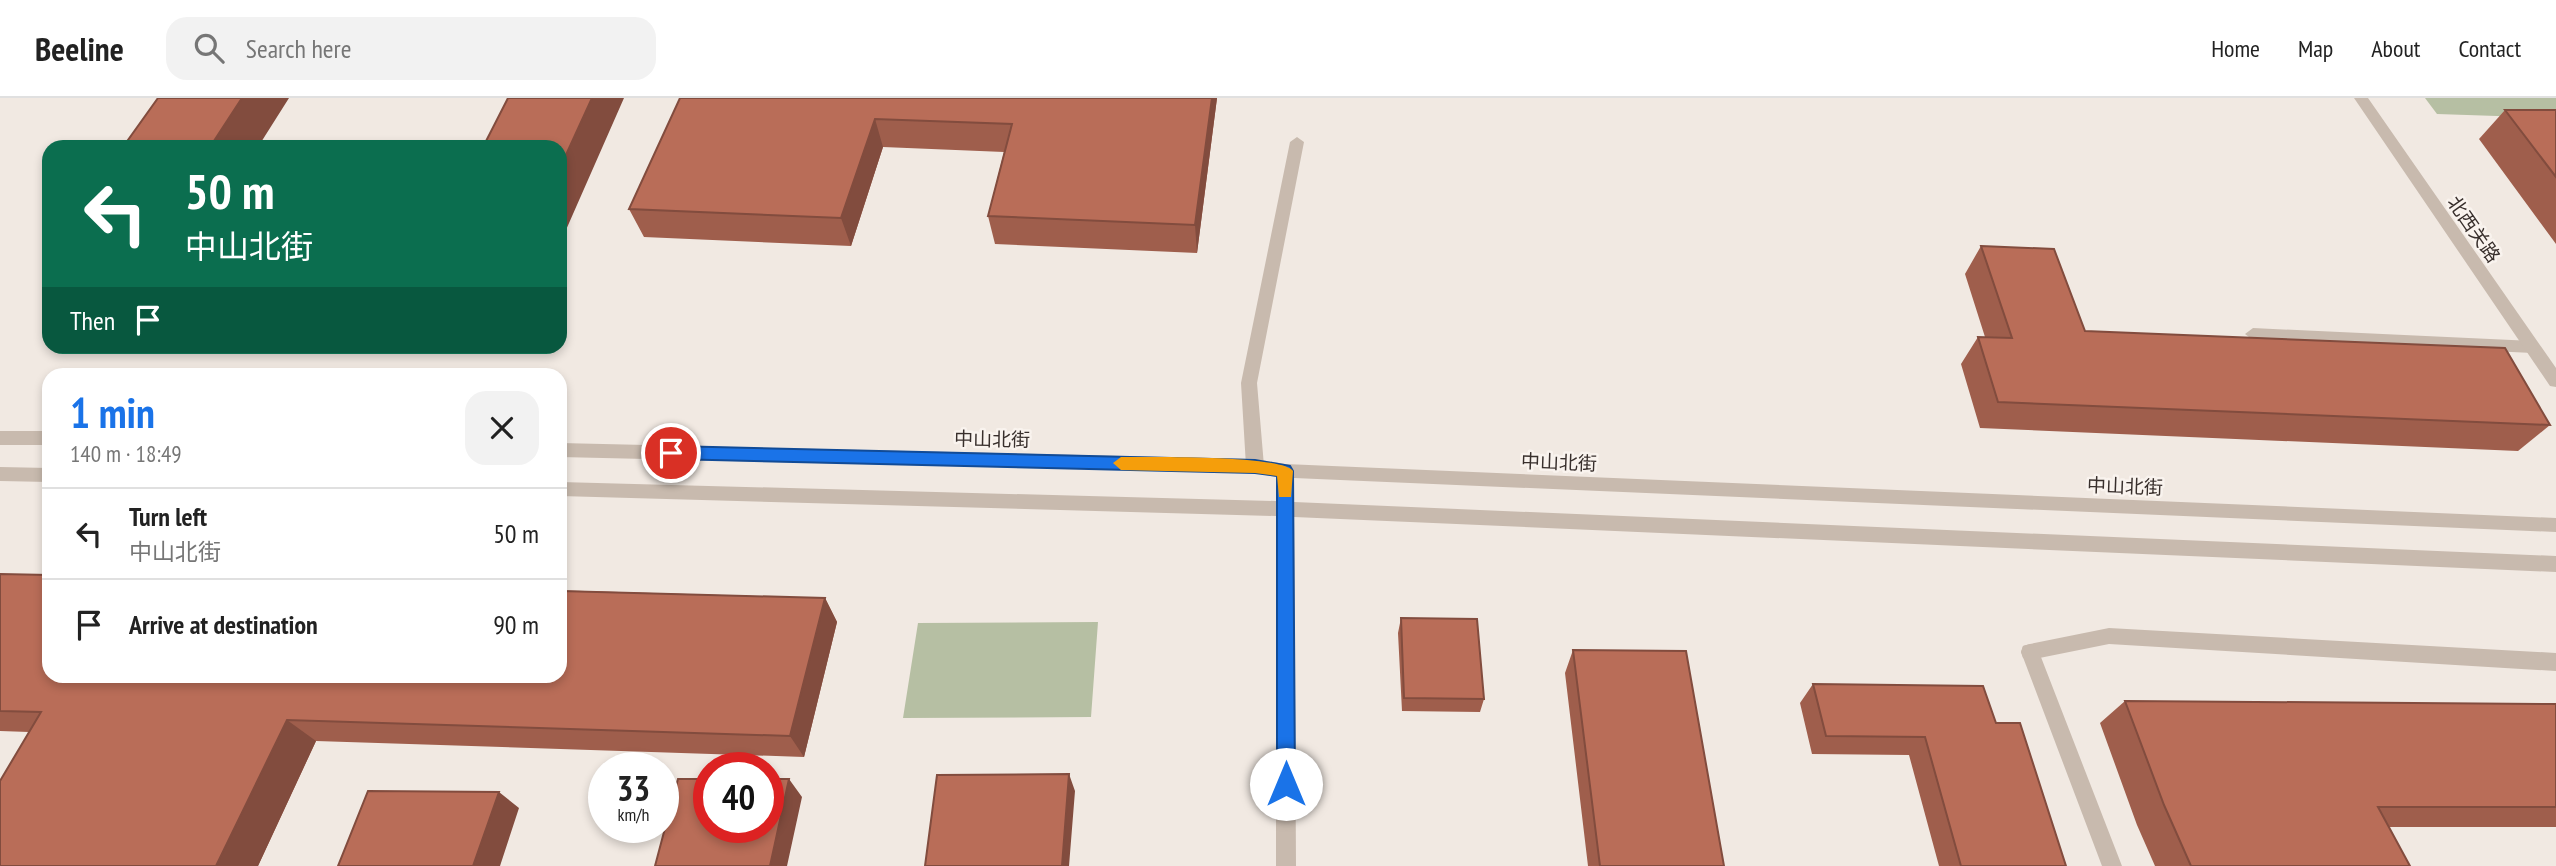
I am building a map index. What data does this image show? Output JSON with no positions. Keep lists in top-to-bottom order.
{
  "streets": {
    "street": ["北西关路", "中山北街"]
  },
  "page": {
    "header": "Beeline",
    "search": "Search here",
    "nav": [
      "Home",
      "Map",
      "About",
      "Contact"
    ],
    "turn": ["50 m", "中山北街"],
    "then": "Then",
    "heading": ["1 min", "140 m · 18:49"],
    "list": [
      {
        "name": "Turn left",
        "note": "中山北街",
        "value": "50 m"
      },
      {
        "name": "Arrive at destination",
        "value": "90 m"
      }
    ],
    "speed": "33 km/h",
    "limit": "40"
  }
}
